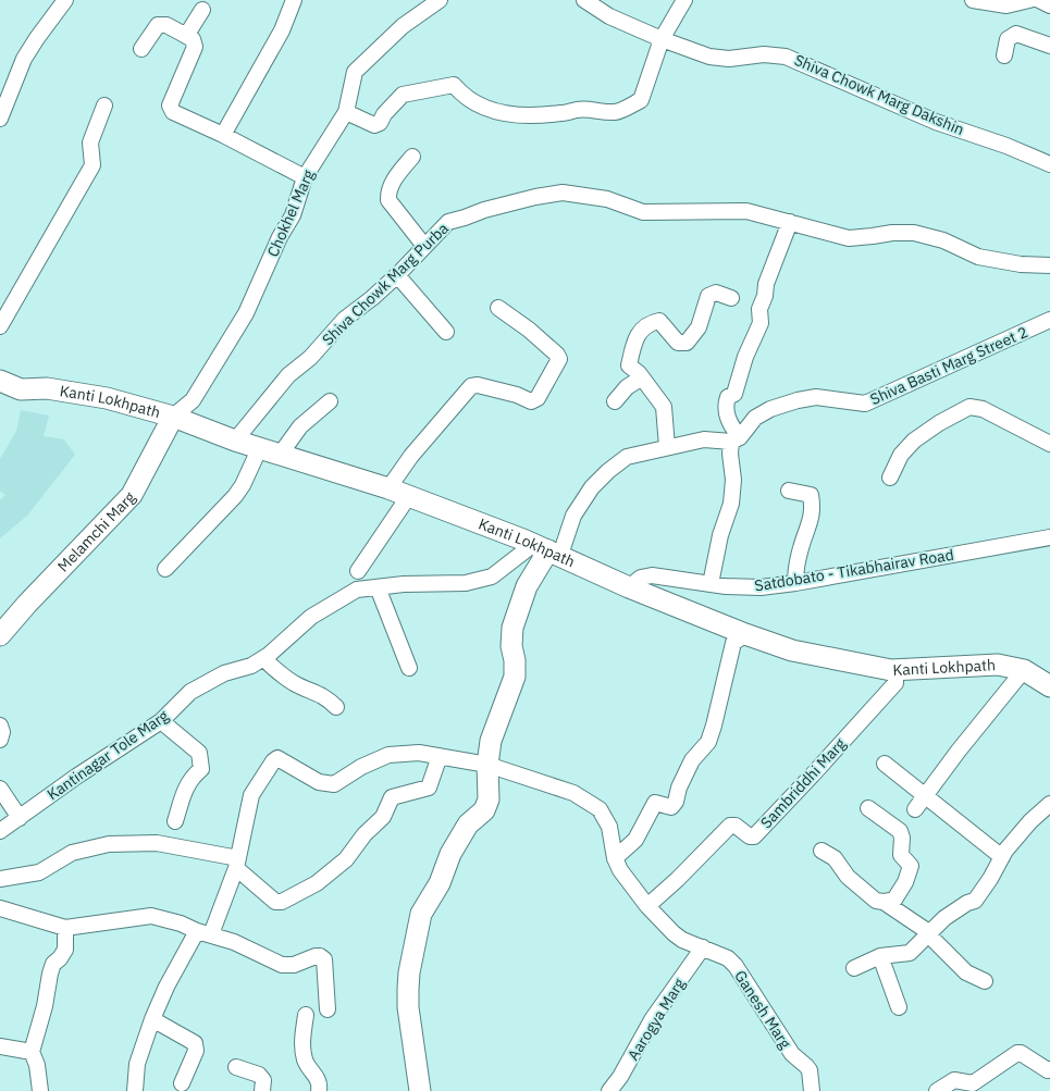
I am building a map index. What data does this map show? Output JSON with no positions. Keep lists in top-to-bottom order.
{
  "streets": {
    "main road": ["Kanti Lokhpath", "Melamchi Marg"],
    "street": [
      "Shiva Chowk Marg Dakshin",
      "Chokhel Marg",
      "Shiva Chowk Marg Purba",
      "Shiva Basti Marg Street 2",
      "Satdobato - Tikabhairav Road",
      "Kantinagar Tole Marg",
      "Sambriddhi Marg",
      "Ganesh Marg",
      "Aarogya Marg"
    ]
  },
  "crossings": [
    ["Chokhel Marg", "Kanti Lokhpath"],
    ["Chokhel Marg", "Melamchi Marg"],
    ["Shiva Chowk Marg Purba", "Kanti Lokhpath"],
    ["Kanti Lokhpath", "Melamchi Marg"],
    ["Kanti Lokhpath", "Satdobato - Tikabhairav Road"],
    ["Kanti Lokhpath", "Kantinagar Tole Marg"],
    ["Kanti Lokhpath", "Sambriddhi Marg"],
    ["Sambriddhi Marg", "Ganesh Marg"],
    ["Ganesh Marg", "Aarogya Marg"]
  ]
}
